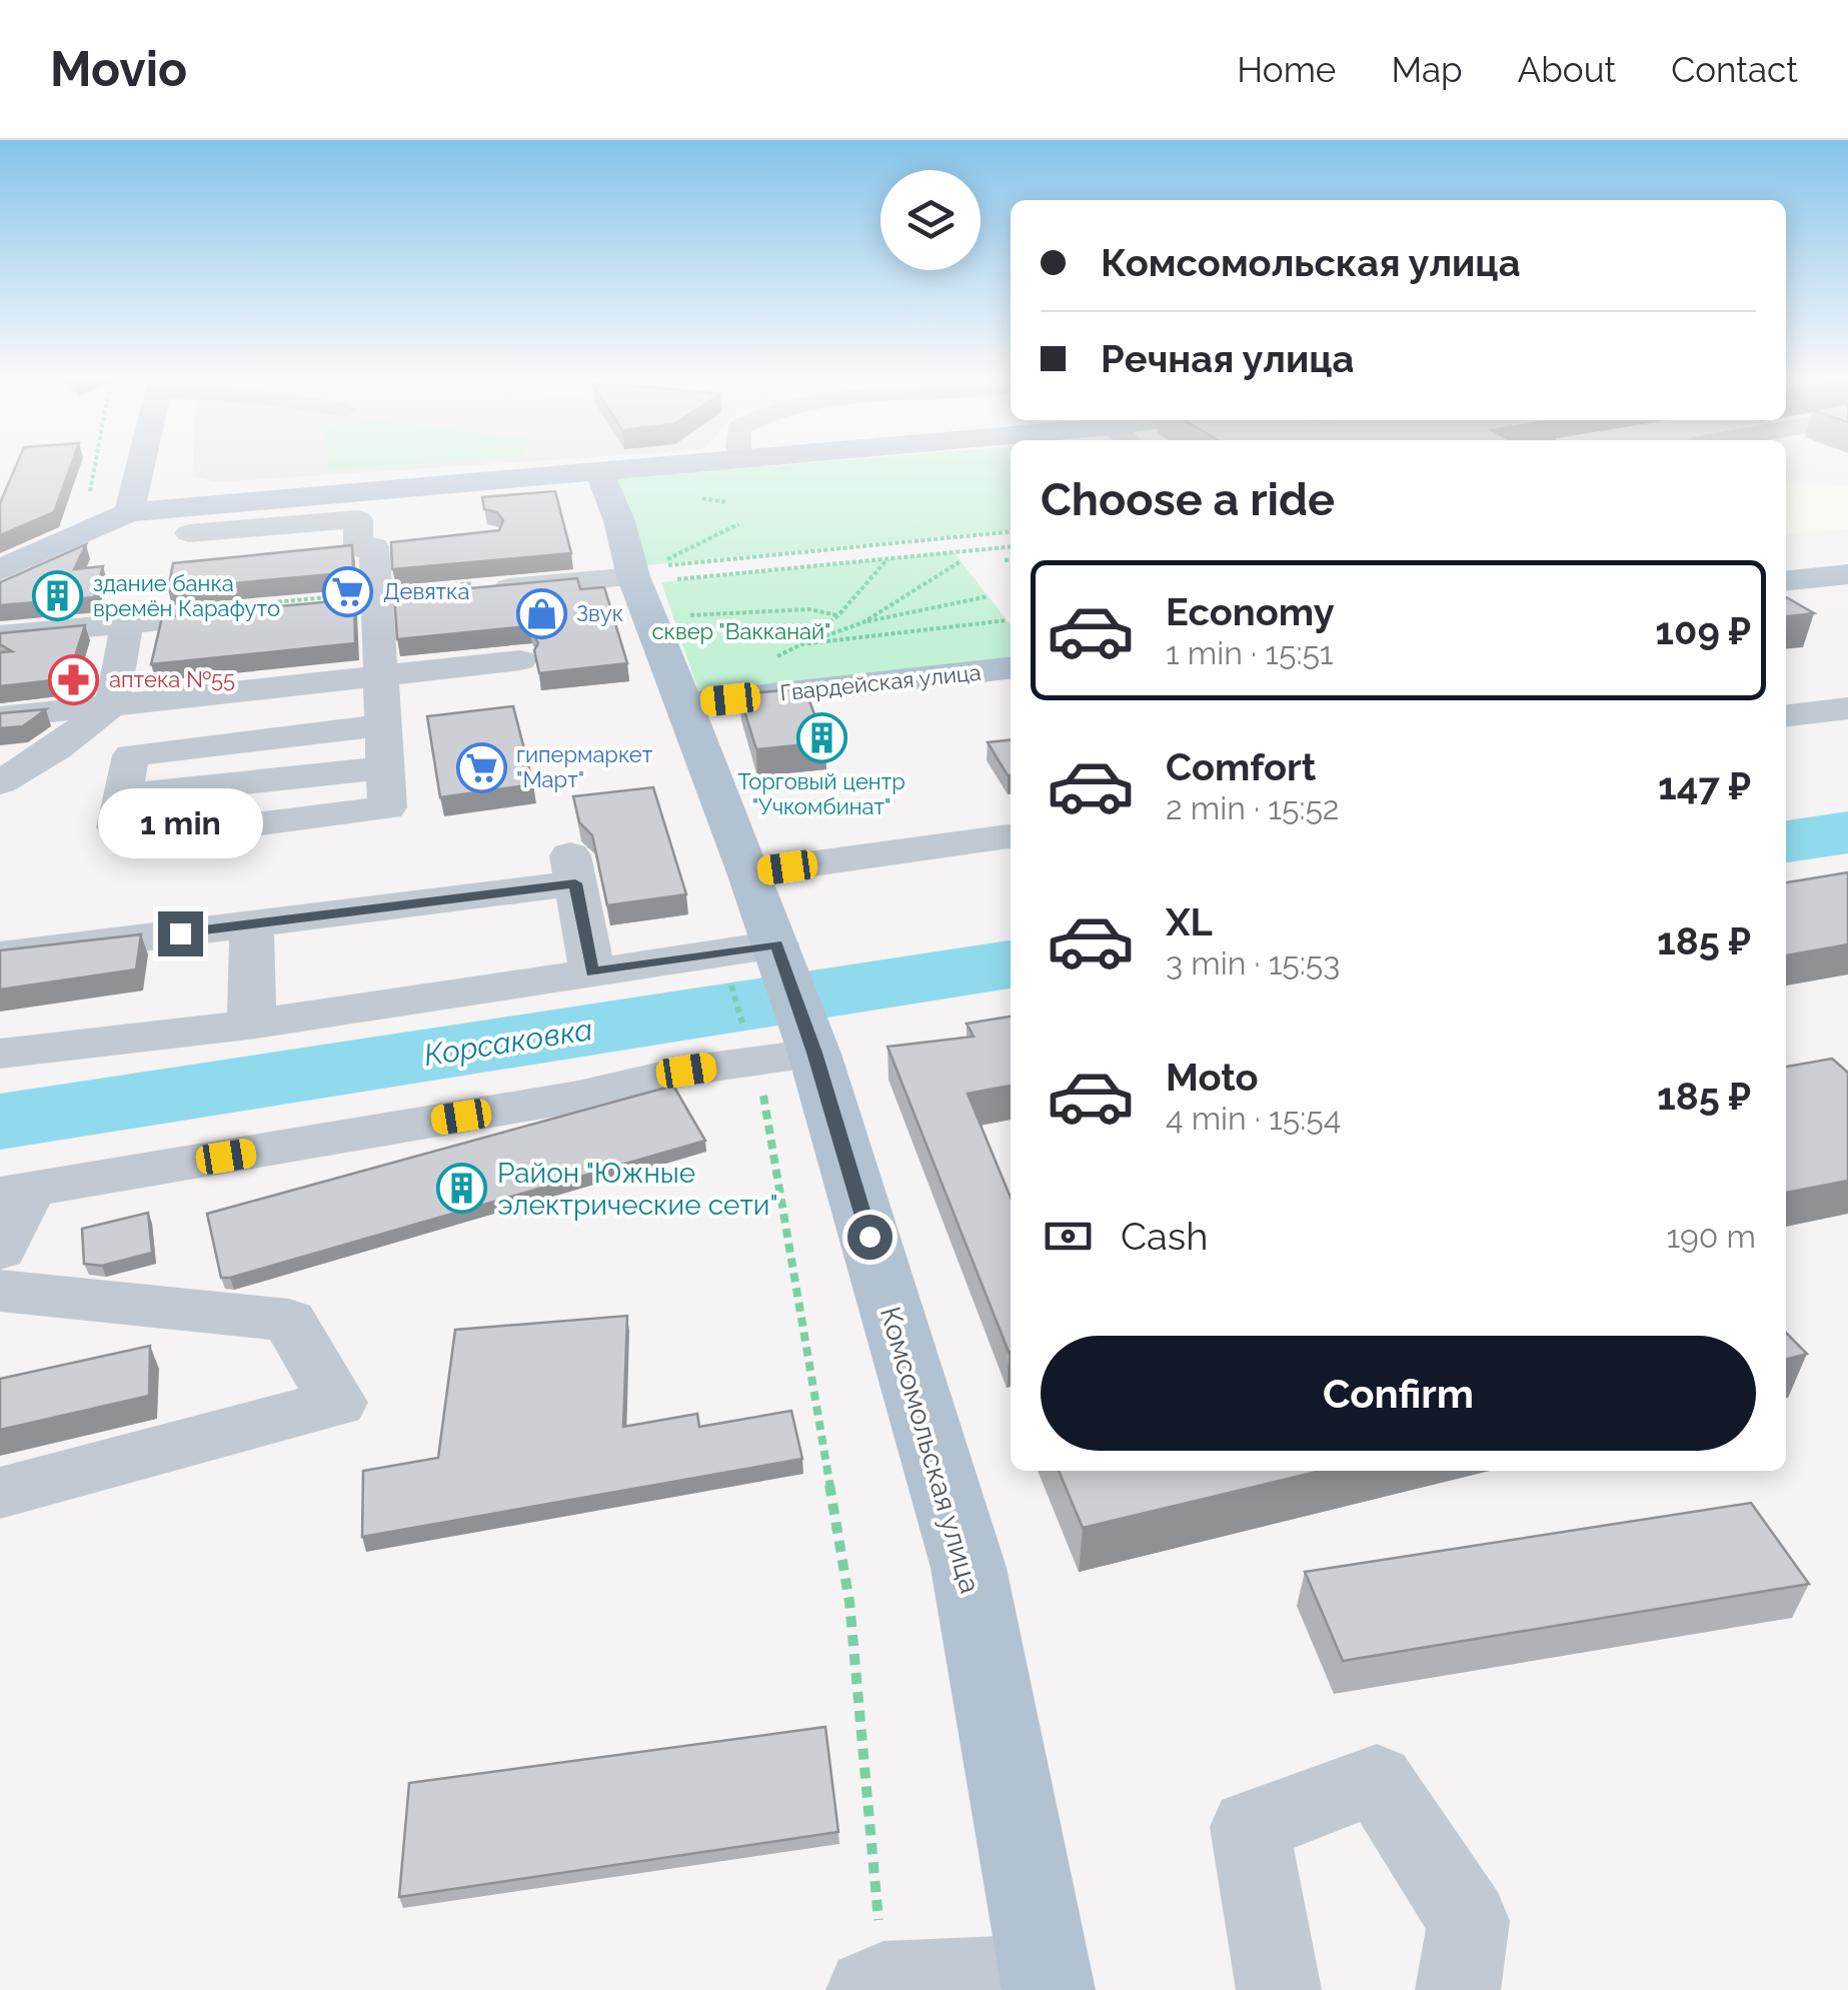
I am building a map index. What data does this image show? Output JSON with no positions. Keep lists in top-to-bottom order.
{
  "streets": {
    "main road": ["Гвардейская улица", "Комсомольская улица"]
  },
  "crossings": [
    ["Гвардейская улица", "Комсомольская улица"]
  ],
  "water": ["Корсаковка"],
  "parks": ["сквер \"Вакканай\""],
  "places": {
    "supermarket": ["Девятка", "гипермаркет \"Март\""],
    "building": ["здание банка времён Карафуто", "Торговый центр \"Учкомбинат\"", "Район \"Южные электрические сети\""],
    "shop": ["Звук"],
    "pharmacy": ["аптека №55"]
  },
  "page": {
    "header": "Movio",
    "nav": [
      "Home",
      "Map",
      "About",
      "Contact"
    ],
    "banner": ["Комсомольская улица", "Речная улица"],
    "heading": "Choose a ride",
    "list": [
      {
        "name": "Economy",
        "note": "1 min · 15:51",
        "value": "109 ₽"
      },
      {
        "name": "Comfort",
        "note": "2 min · 15:52",
        "value": "147 ₽"
      },
      {
        "name": "XL",
        "note": "3 min · 15:53",
        "value": "185 ₽"
      },
      {
        "name": "Moto",
        "note": "4 min · 15:54",
        "value": "185 ₽"
      }
    ],
    "bubble": "1 min",
    "pay": ["Cash", "190 m"],
    "buttons": "Confirm"
  }
}
